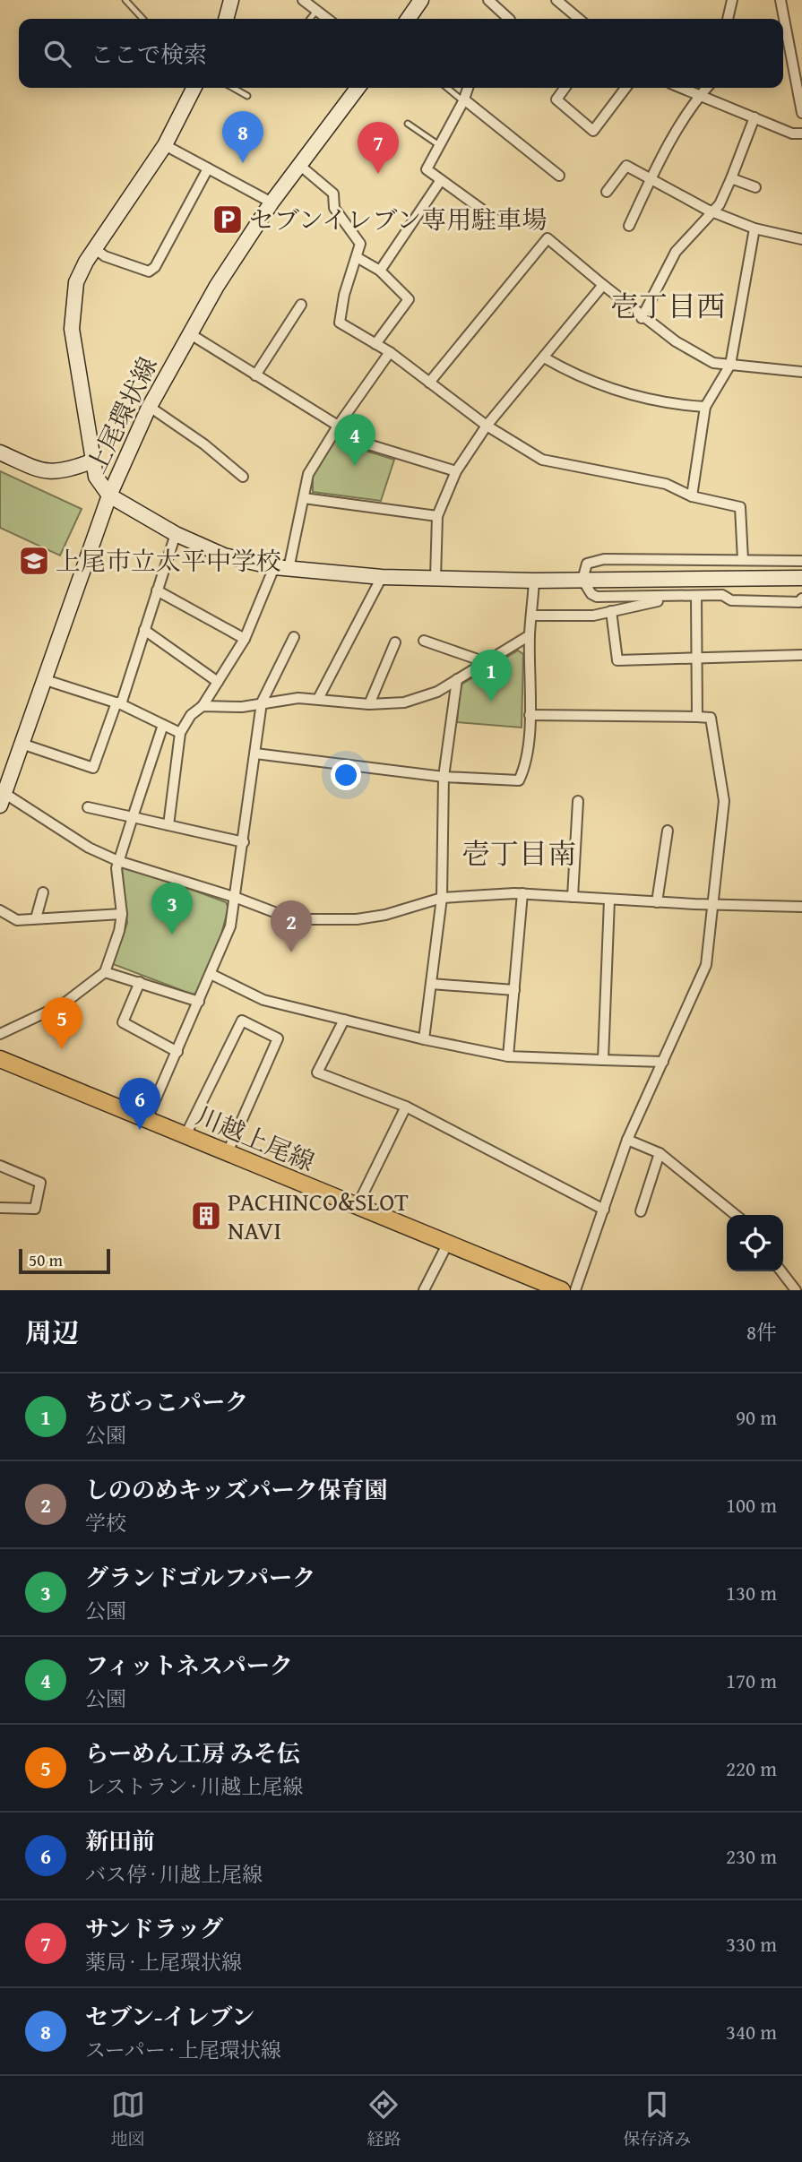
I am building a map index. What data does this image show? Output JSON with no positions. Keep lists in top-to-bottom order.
{
  "streets": {
    "main road": ["川越上尾線"],
    "street": ["上尾環状線"]
  },
  "districts": ["壱丁目西", "壱丁目南"],
  "places": {
    "parking": ["セブンイレブン専用駐車場"],
    "school or university": ["上尾市立太平中学校"],
    "building": ["PACHINCO&SLOT NAVI"]
  },
  "scale_bar": "50 m",
  "page": {
    "search": "ここで検索",
    "pins": [
      "8",
      "7",
      "4",
      "1",
      "3",
      "2",
      "5",
      "6"
    ],
    "scale": "50 m",
    "heading": ["周辺", "8件"],
    "list": [
      {
        "mark": "1",
        "name": "ちびっこパーク",
        "note": "公園",
        "value": "90 m"
      },
      {
        "mark": "2",
        "name": "しののめキッズパーク保育園",
        "note": "学校",
        "value": "100 m"
      },
      {
        "mark": "3",
        "name": "グランドゴルフパーク",
        "note": "公園",
        "value": "130 m"
      },
      {
        "mark": "4",
        "name": "フィットネスパーク",
        "note": "公園",
        "value": "170 m"
      },
      {
        "mark": "5",
        "name": "らーめん工房 みそ伝",
        "note": "レストラン · 川越上尾線",
        "value": "220 m"
      },
      {
        "mark": "6",
        "name": "新田前",
        "note": "バス停 · 川越上尾線",
        "value": "230 m"
      },
      {
        "mark": "7",
        "name": "サンドラッグ",
        "note": "薬局 · 上尾環状線",
        "value": "330 m"
      },
      {
        "mark": "8",
        "name": "セブン-イレブン",
        "note": "スーパー · 上尾環状線",
        "value": "340 m"
      }
    ],
    "nav": ["地図", "経路", "保存済み"]
  }
}
